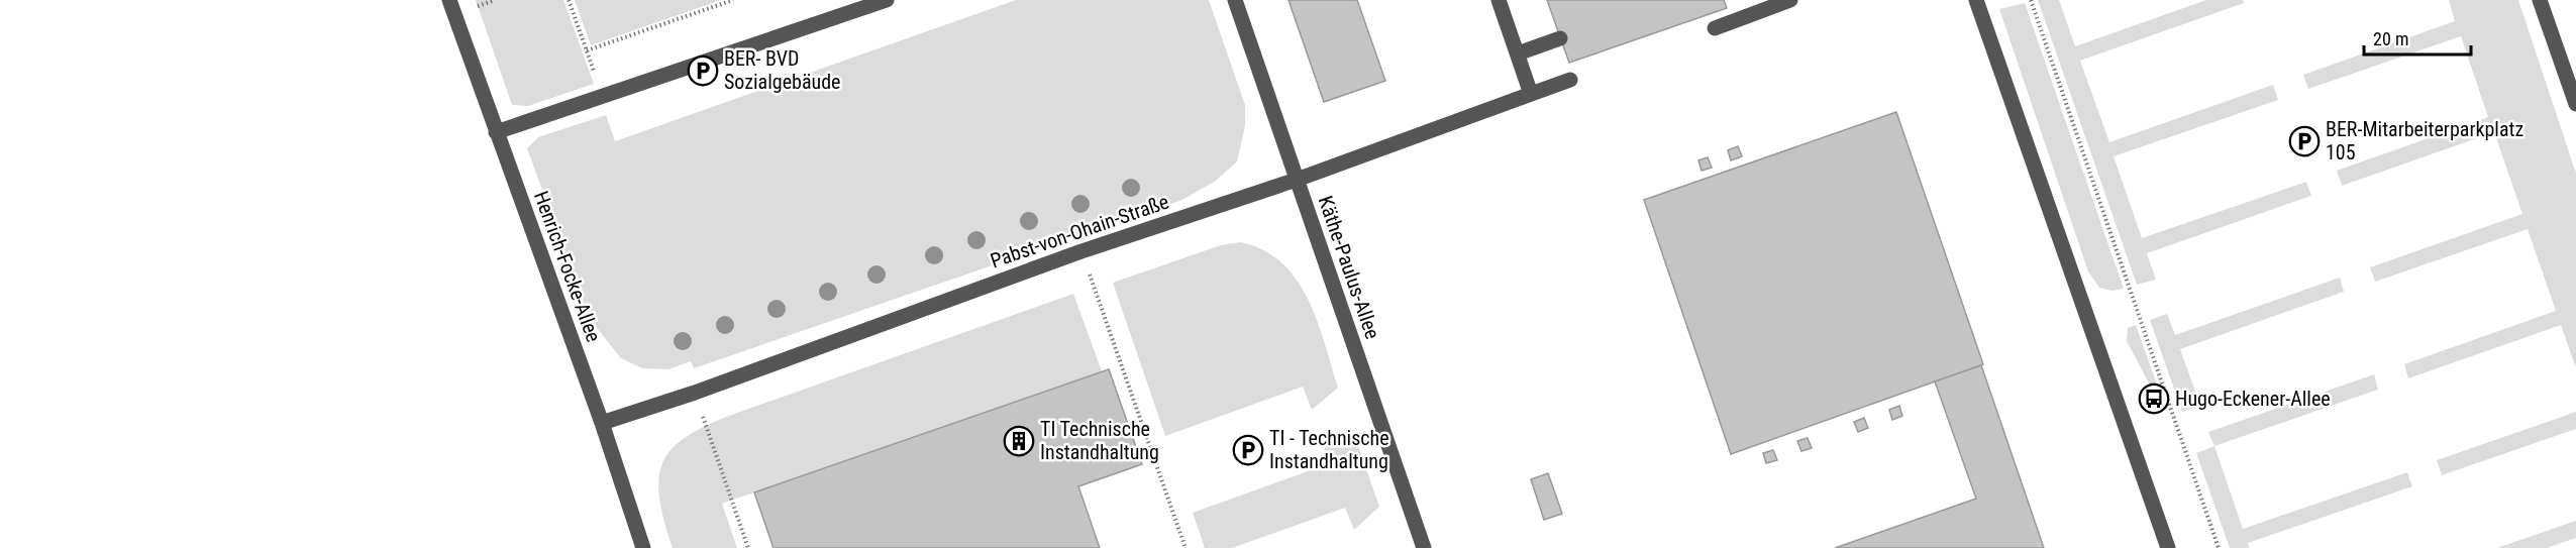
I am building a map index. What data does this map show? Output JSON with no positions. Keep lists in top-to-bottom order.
{
  "streets": {
    "street": ["Pabst-von-Ohain-Straße", "Henrich-Focke-Allee", "Käthe-Paulus-Allee"]
  },
  "crossings": [
    ["Pabst-von-Ohain-Straße", "Henrich-Focke-Allee"],
    ["Pabst-von-Ohain-Straße", "Käthe-Paulus-Allee"]
  ],
  "places": {
    "parking": ["BER- BVD Sozialgebäude", "BER-Mitarbeiterparkplatz 105", "TI - Technische Instandhaltung"],
    "bus stop": ["Hugo-Eckener-Allee"],
    "building": ["TI Technische Instandhaltung"]
  },
  "scale_bar": "20 m"
}
